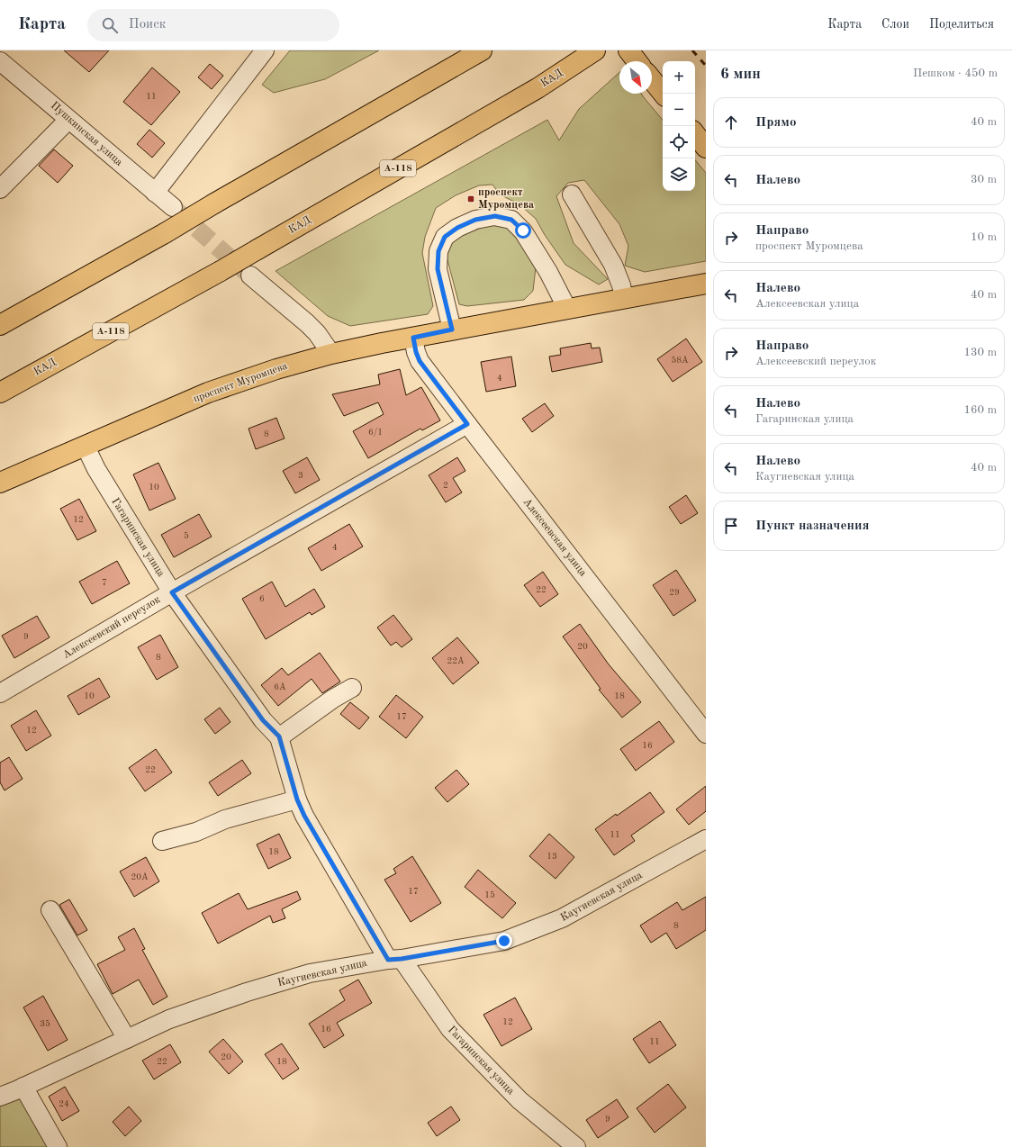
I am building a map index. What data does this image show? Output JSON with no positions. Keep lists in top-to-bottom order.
{
  "streets": {
    "main road": ["КАД", "А-118", "проспект Муромцева"],
    "street": [
      "Пушкинская улица",
      "Гагаринская улица",
      "Алексеевская улица",
      "Алексеевский переулок",
      "Каугиевская улица"
    ]
  },
  "crossings": [
    ["проспект Муромцева", "Гагаринская улица"],
    ["проспект Муромцева", "Алексеевская улица"],
    ["Гагаринская улица", "Алексеевский переулок"],
    ["Гагаринская улица", "Каугиевская улица"],
    ["Алексеевская улица", "Алексеевский переулок"]
  ],
  "places": {
    "transit": ["проспект Муромцева"]
  },
  "house_numbers": [
    "11",
    "58А",
    "4",
    "6/1",
    "8",
    "3",
    "2",
    "10",
    "12",
    "5",
    "4",
    "7",
    "22",
    "29",
    "6",
    "9",
    "20",
    "8",
    "22А",
    "6А",
    "10",
    "18",
    "17",
    "12",
    "16",
    "22",
    "11",
    "18",
    "13",
    "20А",
    "17",
    "15",
    "8",
    "12",
    "35",
    "16",
    "11",
    "20",
    "22",
    "18",
    "24",
    "9"
  ],
  "north": "bottom right",
  "page": {
    "header": "Карта",
    "search": "Поиск",
    "nav": ["Карта", "Слои", "Поделиться"],
    "heading": ["6 мин", "Пешком · 450 m"],
    "map_buttons": ["+", "−"],
    "list": [
      ["Прямо", "40 m"],
      ["Налево", "30 m"],
      ["Направо", "проспект Муромцева", "10 m"],
      ["Налево", "Алексеевская улица", "40 m"],
      ["Направо", "Алексеевский переулок", "130 m"],
      ["Налево", "Гагаринская улица", "160 m"],
      ["Налево", "Каугиевская улица", "40 m"],
      "Пункт назначения"
    ]
  }
}
